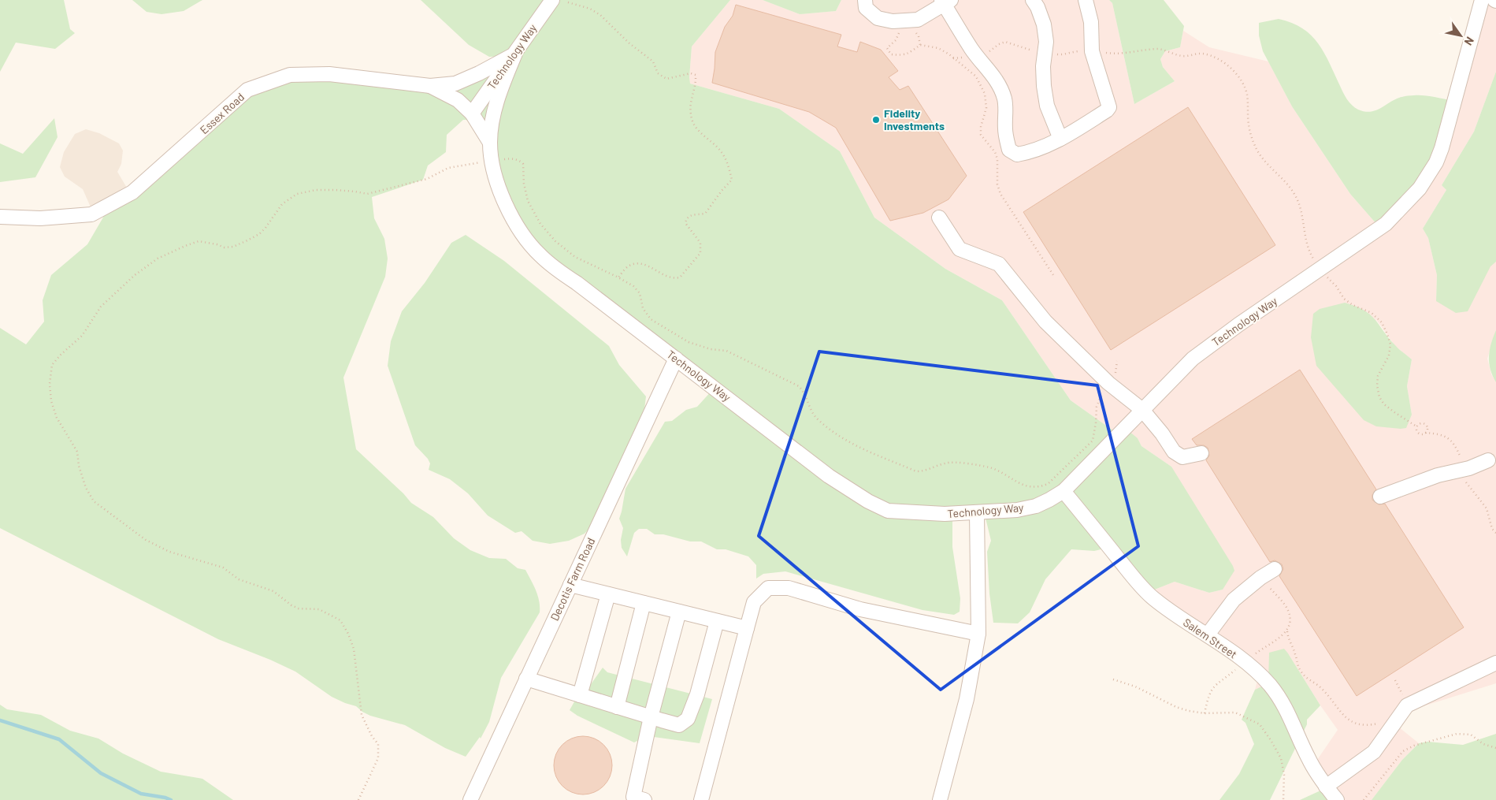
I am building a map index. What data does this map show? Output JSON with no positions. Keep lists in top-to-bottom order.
{
  "streets": {
    "street": [
      "Technology Way",
      "Essex Road",
      "Decotis Farm Road",
      "Salem Street"
    ]
  },
  "crossings": [
    ["Technology Way", "Essex Road"],
    ["Technology Way", "Decotis Farm Road"],
    ["Technology Way", "Salem Street"]
  ],
  "places": ["Fidelity Investments"],
  "north": "bottom right"
}
